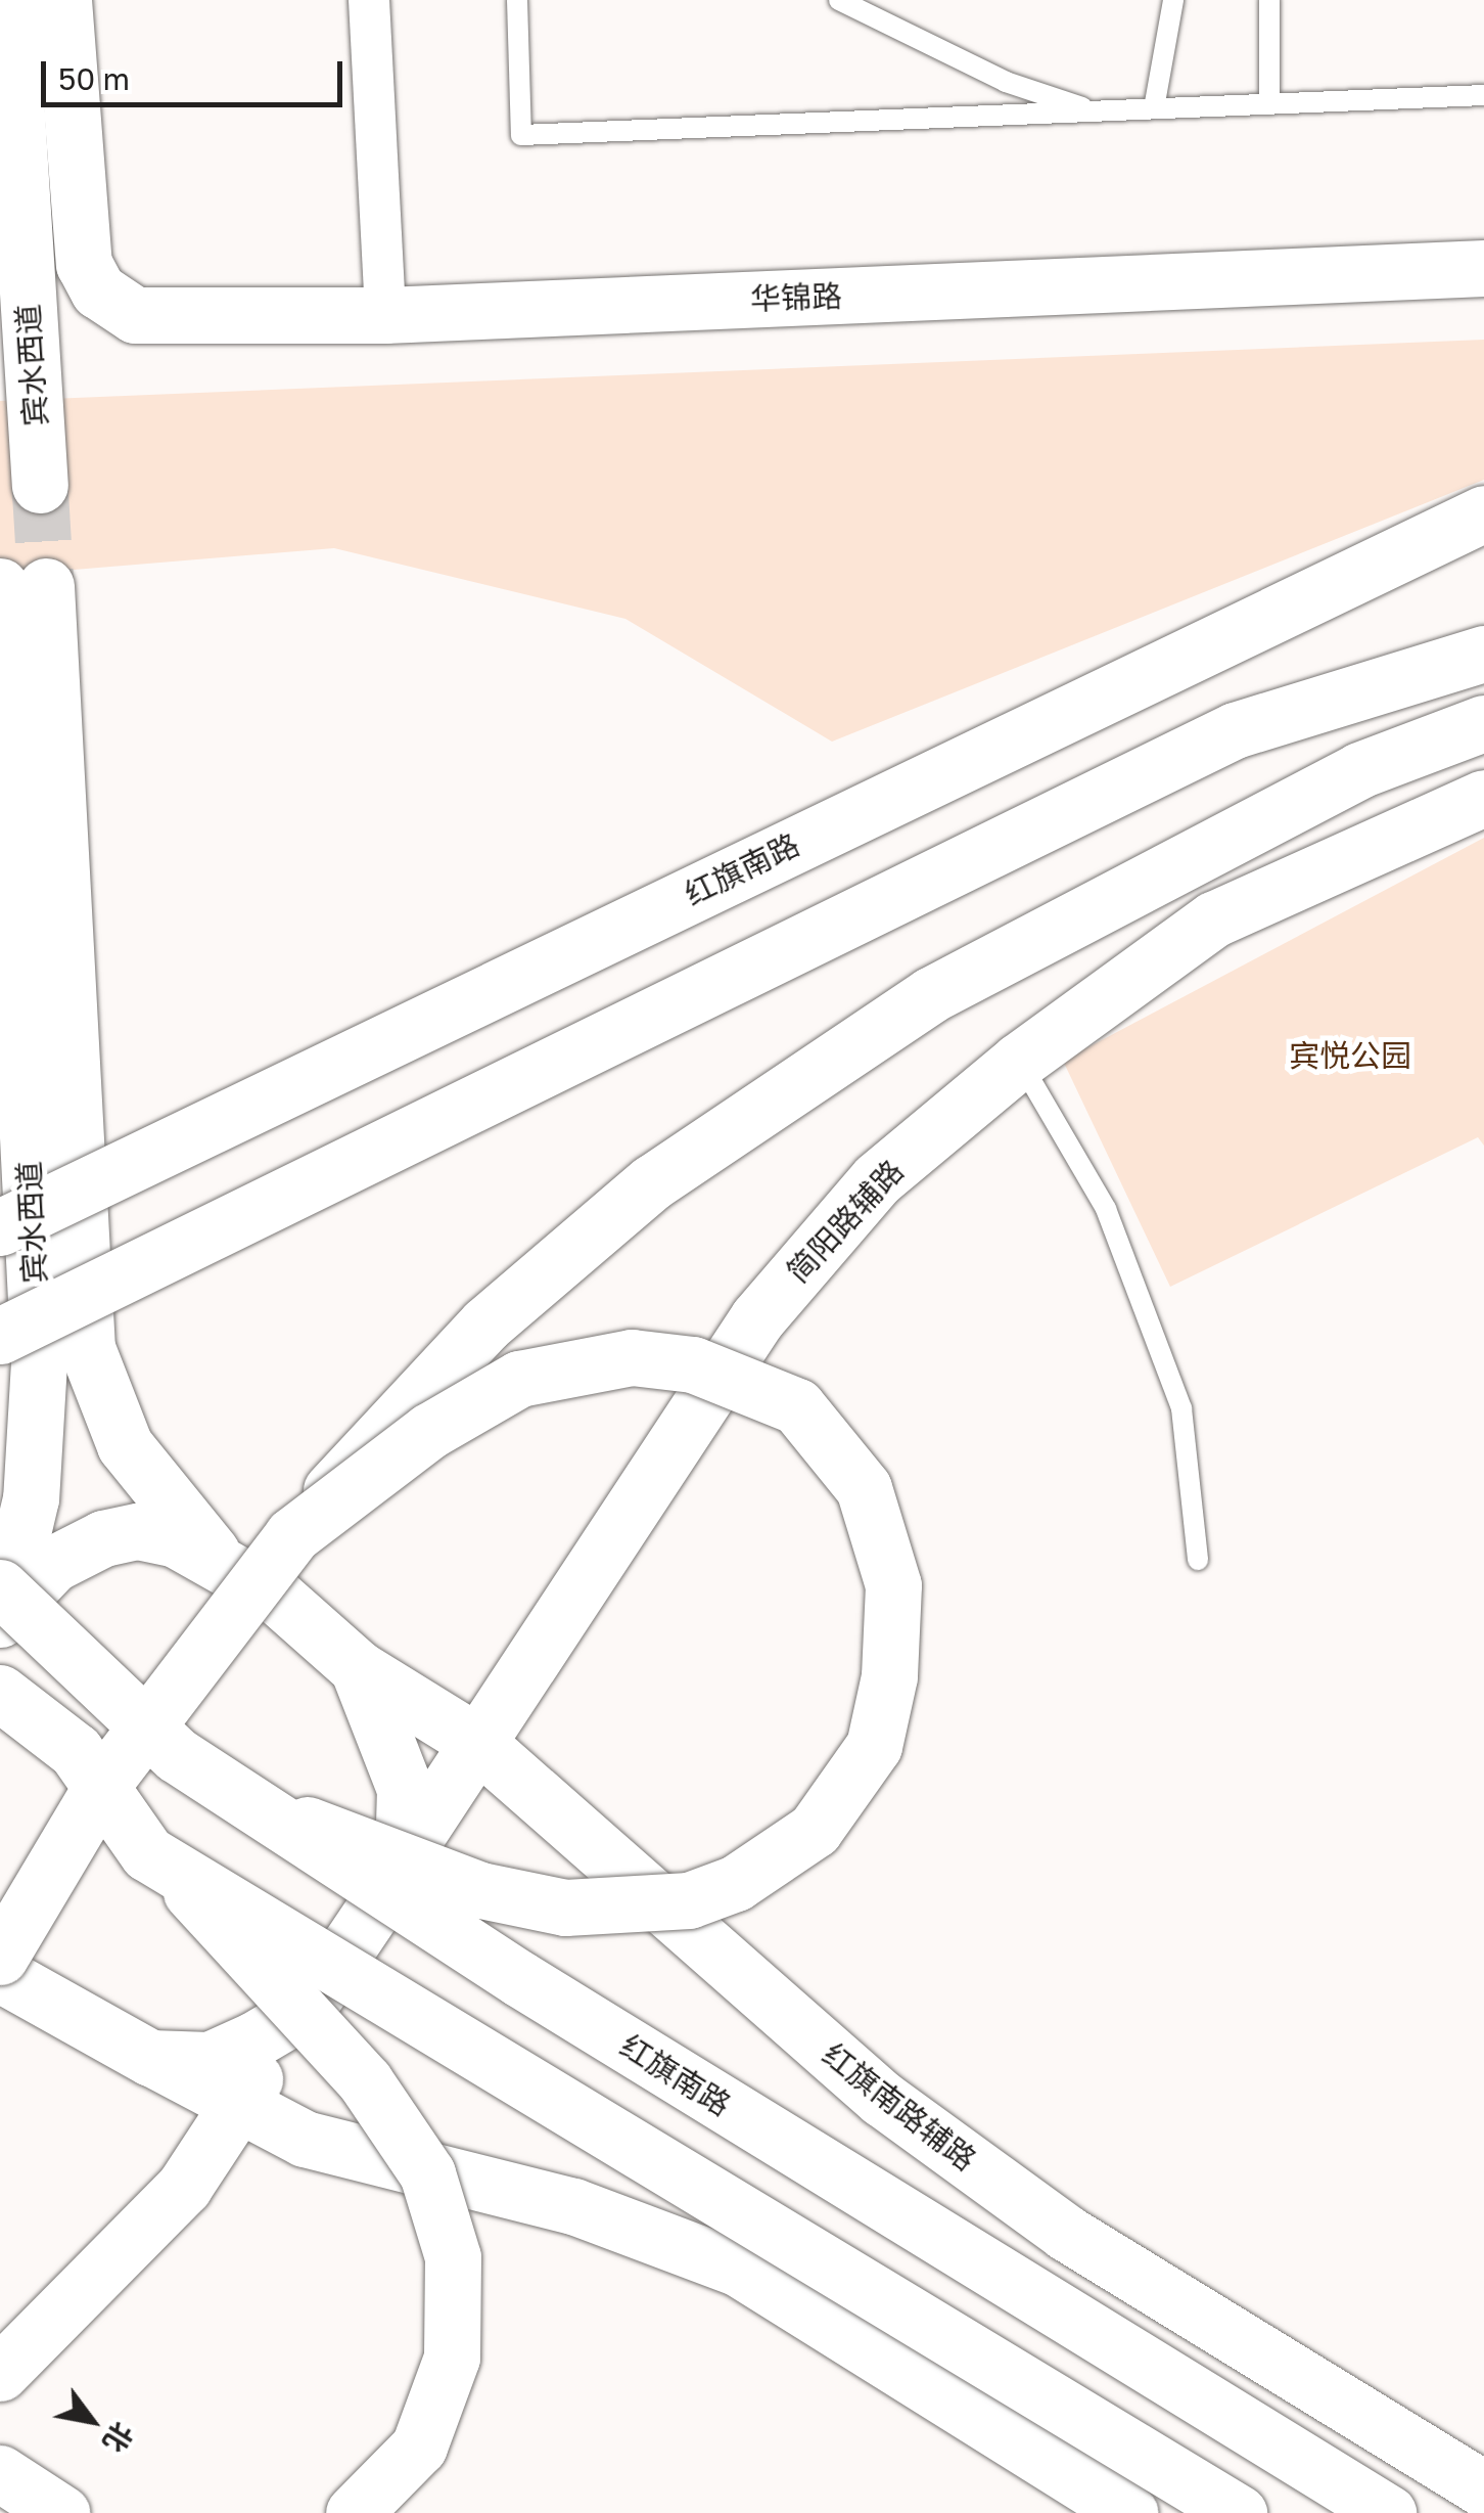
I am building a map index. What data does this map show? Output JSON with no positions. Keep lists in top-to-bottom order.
{
  "streets": {
    "main road": [
      "华锦路",
      "宾水西道",
      "红旗南路",
      "简阳路辅路",
      "红旗南路辅路"
    ]
  },
  "crossings": [
    ["宾水西道", "红旗南路"],
    ["简阳路辅路", "红旗南路辅路"]
  ],
  "parks": ["宾悦公园"],
  "scale_bar": "50 m",
  "north": "bottom right"
}
